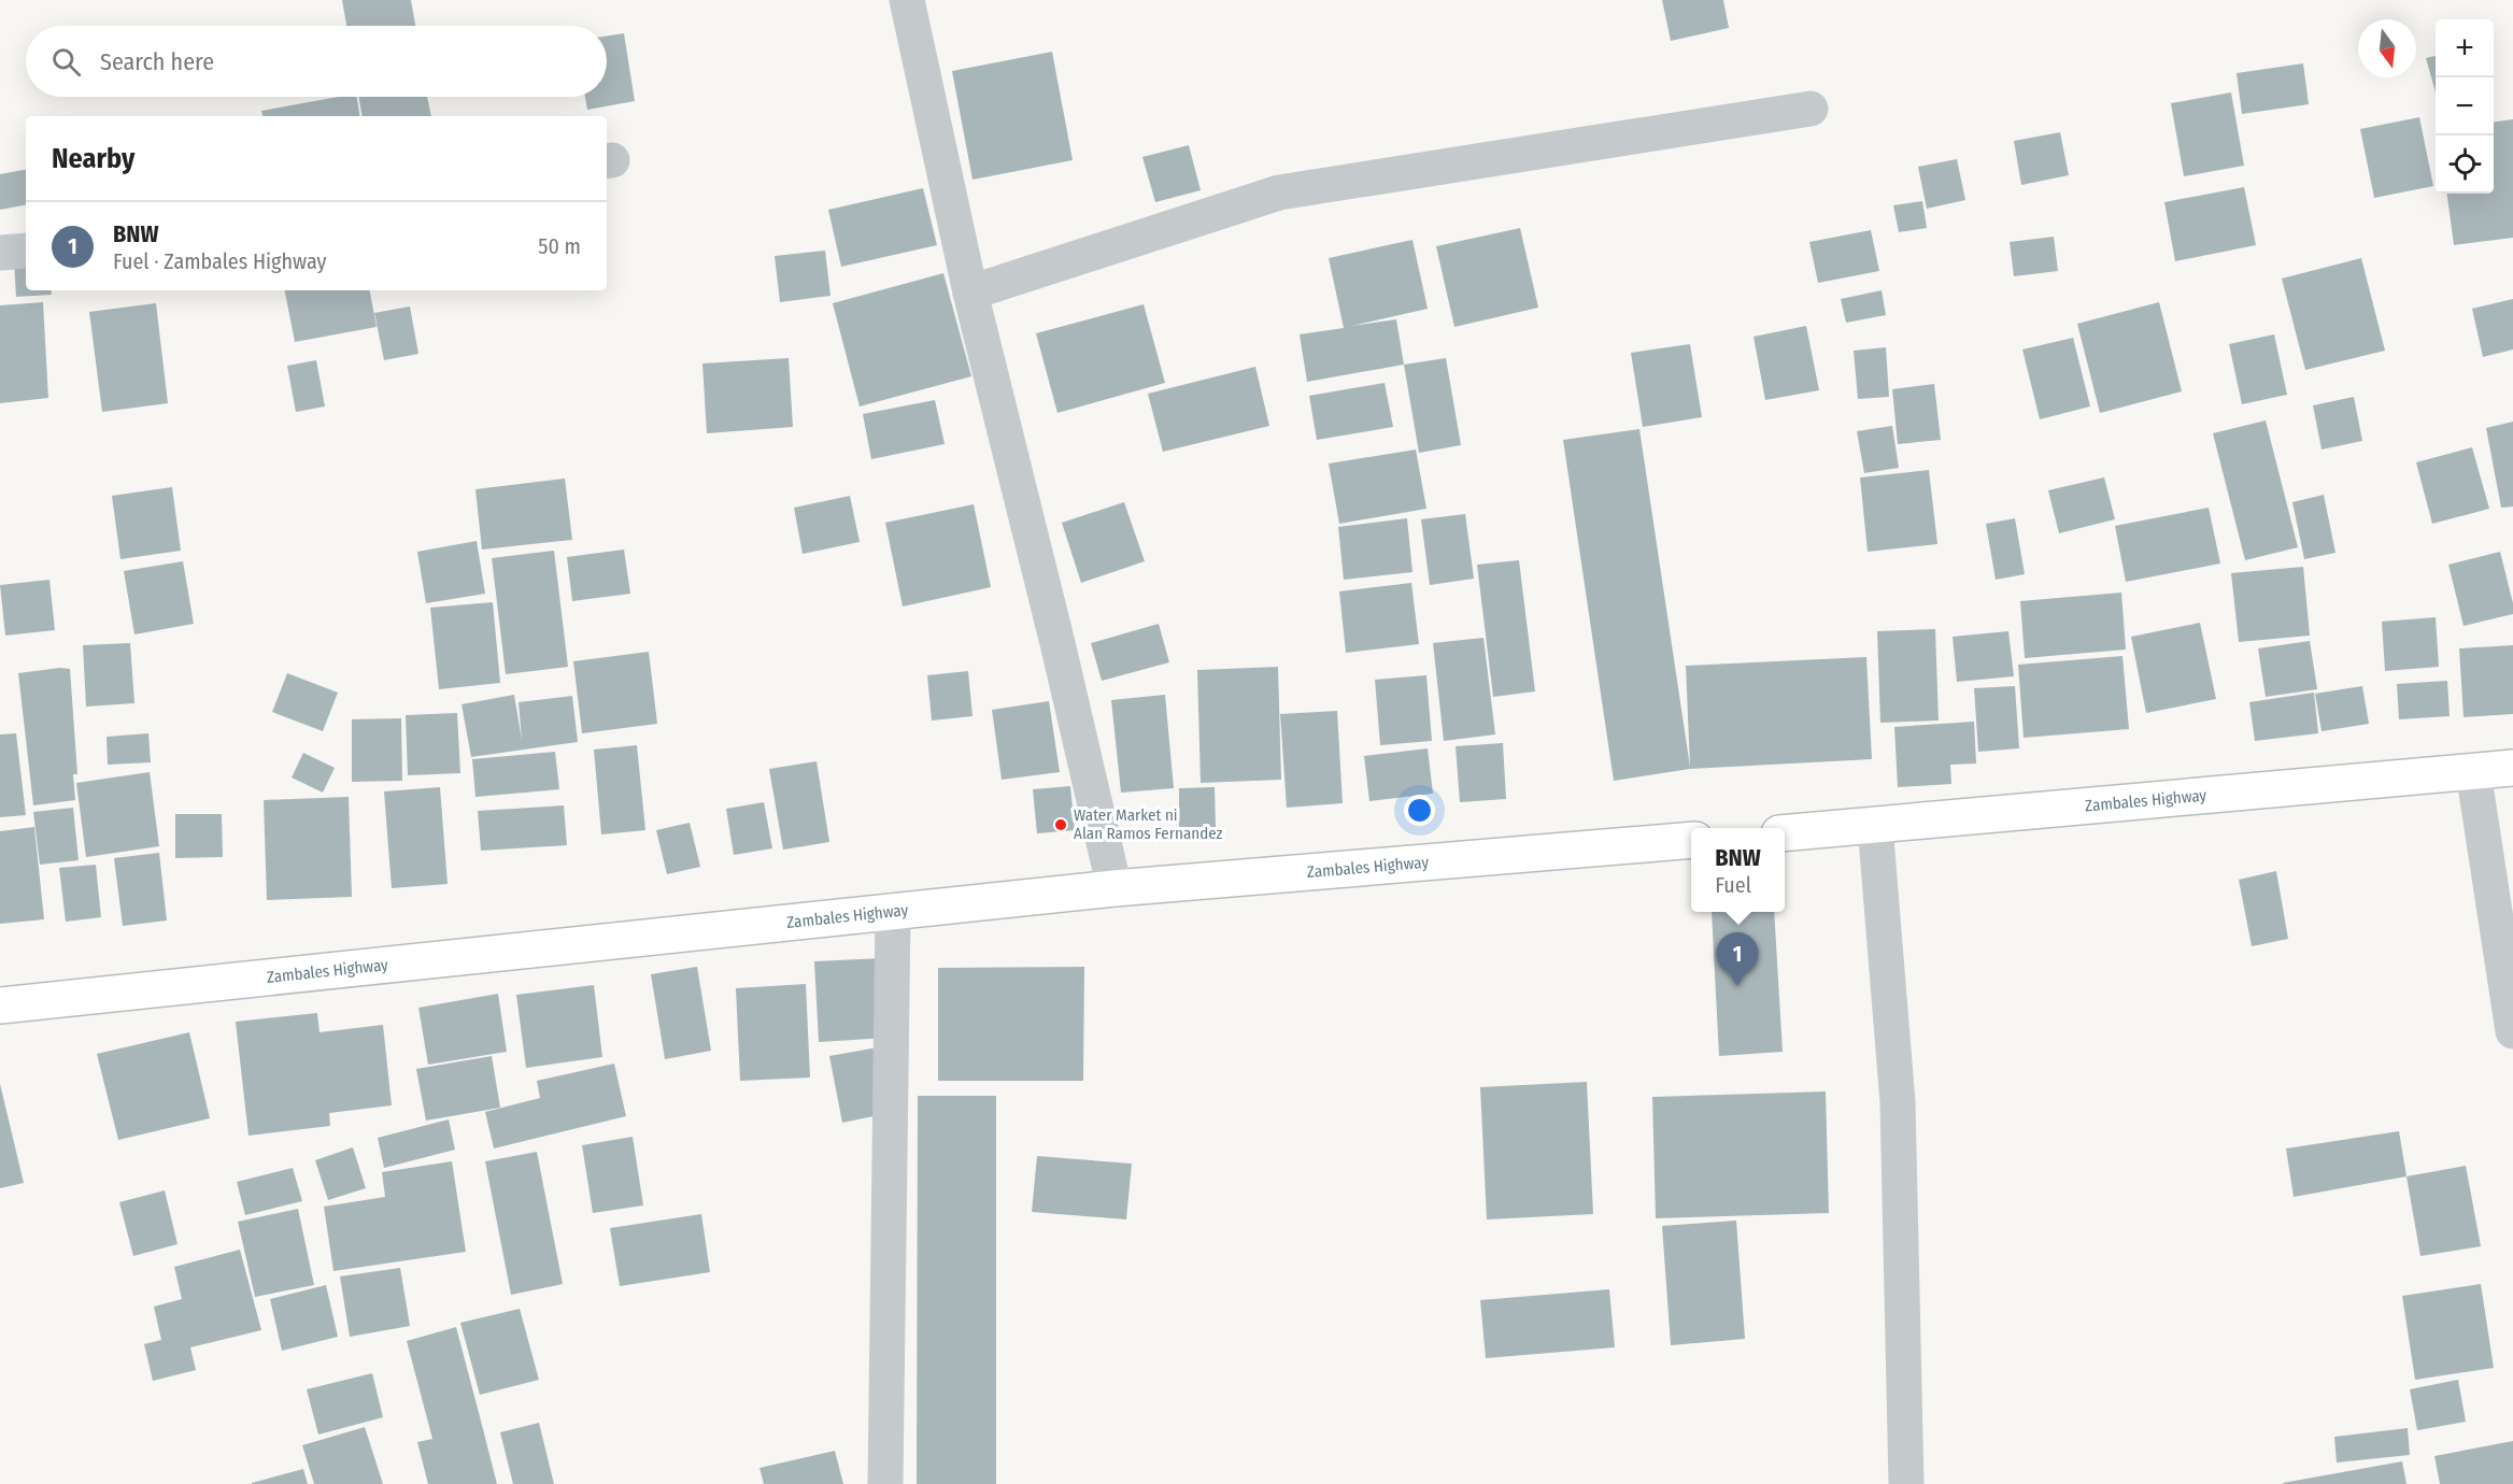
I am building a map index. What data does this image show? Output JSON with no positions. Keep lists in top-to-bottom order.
{
  "streets": {
    "main road": ["Zambales Highway"]
  },
  "places": ["Water Market ni Alan Ramos Fernandez"],
  "north": "bottom",
  "page": {
    "map_buttons": ["+", "−"],
    "search": "Search here",
    "heading": "Nearby",
    "list": [
      {
        "mark": "1",
        "name": "BNW",
        "note": "Fuel · Zambales Highway",
        "value": "50 m"
      }
    ],
    "popup": ["BNW", "Fuel"],
    "pins": "1"
  }
}
